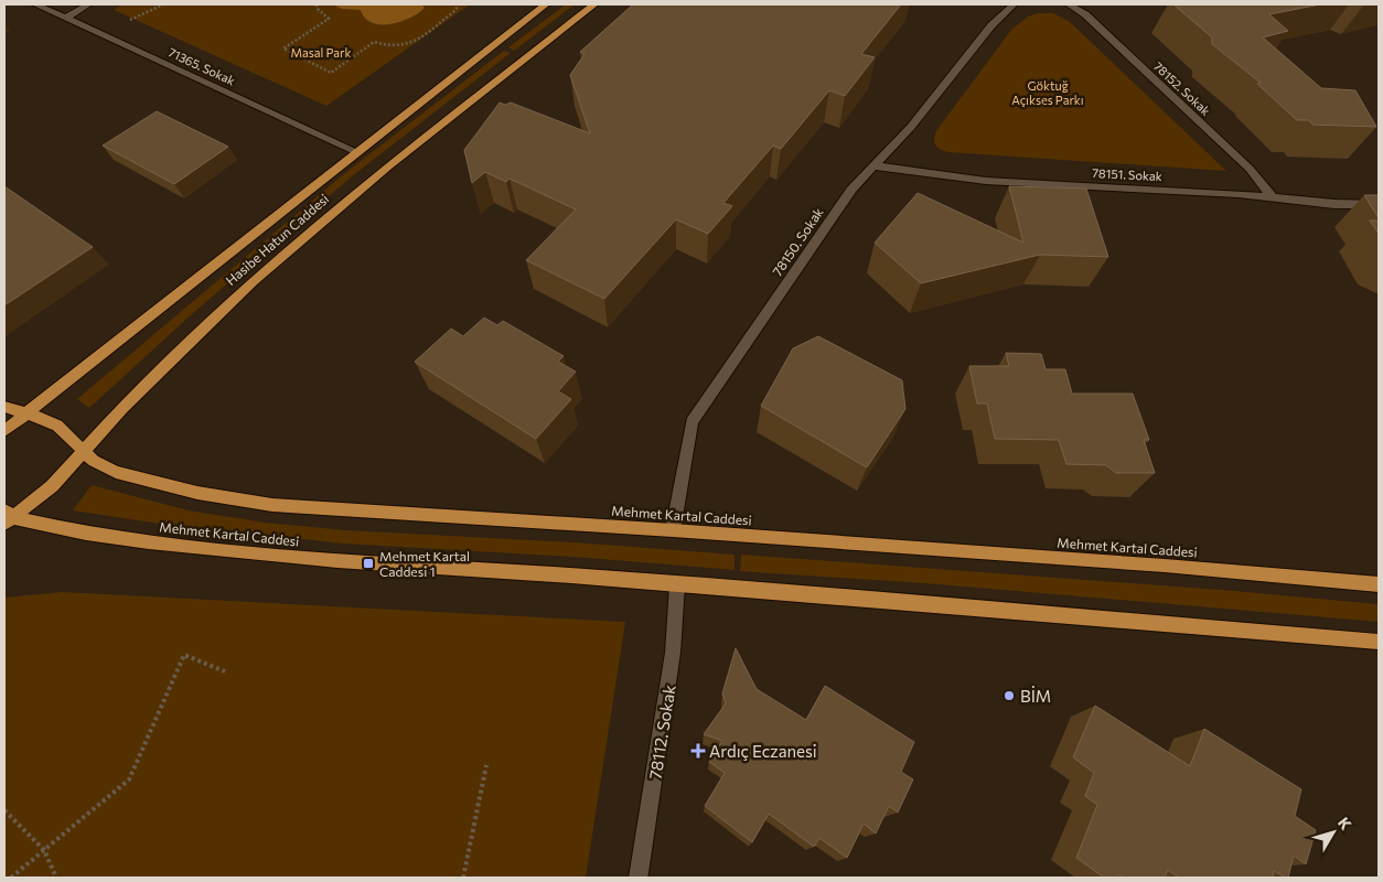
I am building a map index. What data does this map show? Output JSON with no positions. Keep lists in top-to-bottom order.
{
  "streets": {
    "main road": ["Hasibe Hatun Caddesi", "Mehmet Kartal Caddesi"],
    "street": [
      "71365. Sokak",
      "78152. Sokak",
      "78151. Sokak",
      "78150. Sokak",
      "78112. Sokak"
    ]
  },
  "crossings": [
    ["71365. Sokak", "Hasibe Hatun Caddesi"],
    ["78152. Sokak", "78151. Sokak"],
    ["78151. Sokak", "78150. Sokak"],
    ["Hasibe Hatun Caddesi", "Mehmet Kartal Caddesi"],
    ["78150. Sokak", "Mehmet Kartal Caddesi"],
    ["Mehmet Kartal Caddesi", "78112. Sokak"]
  ],
  "parks": ["Masal Park", "Göktuğ Açıkses Parkı"],
  "places": {
    "transit": ["Mehmet Kartal Caddesi 1"],
    "other": ["BİM"],
    "health": ["Ardıç Eczanesi"]
  },
  "north": "top right"
}
